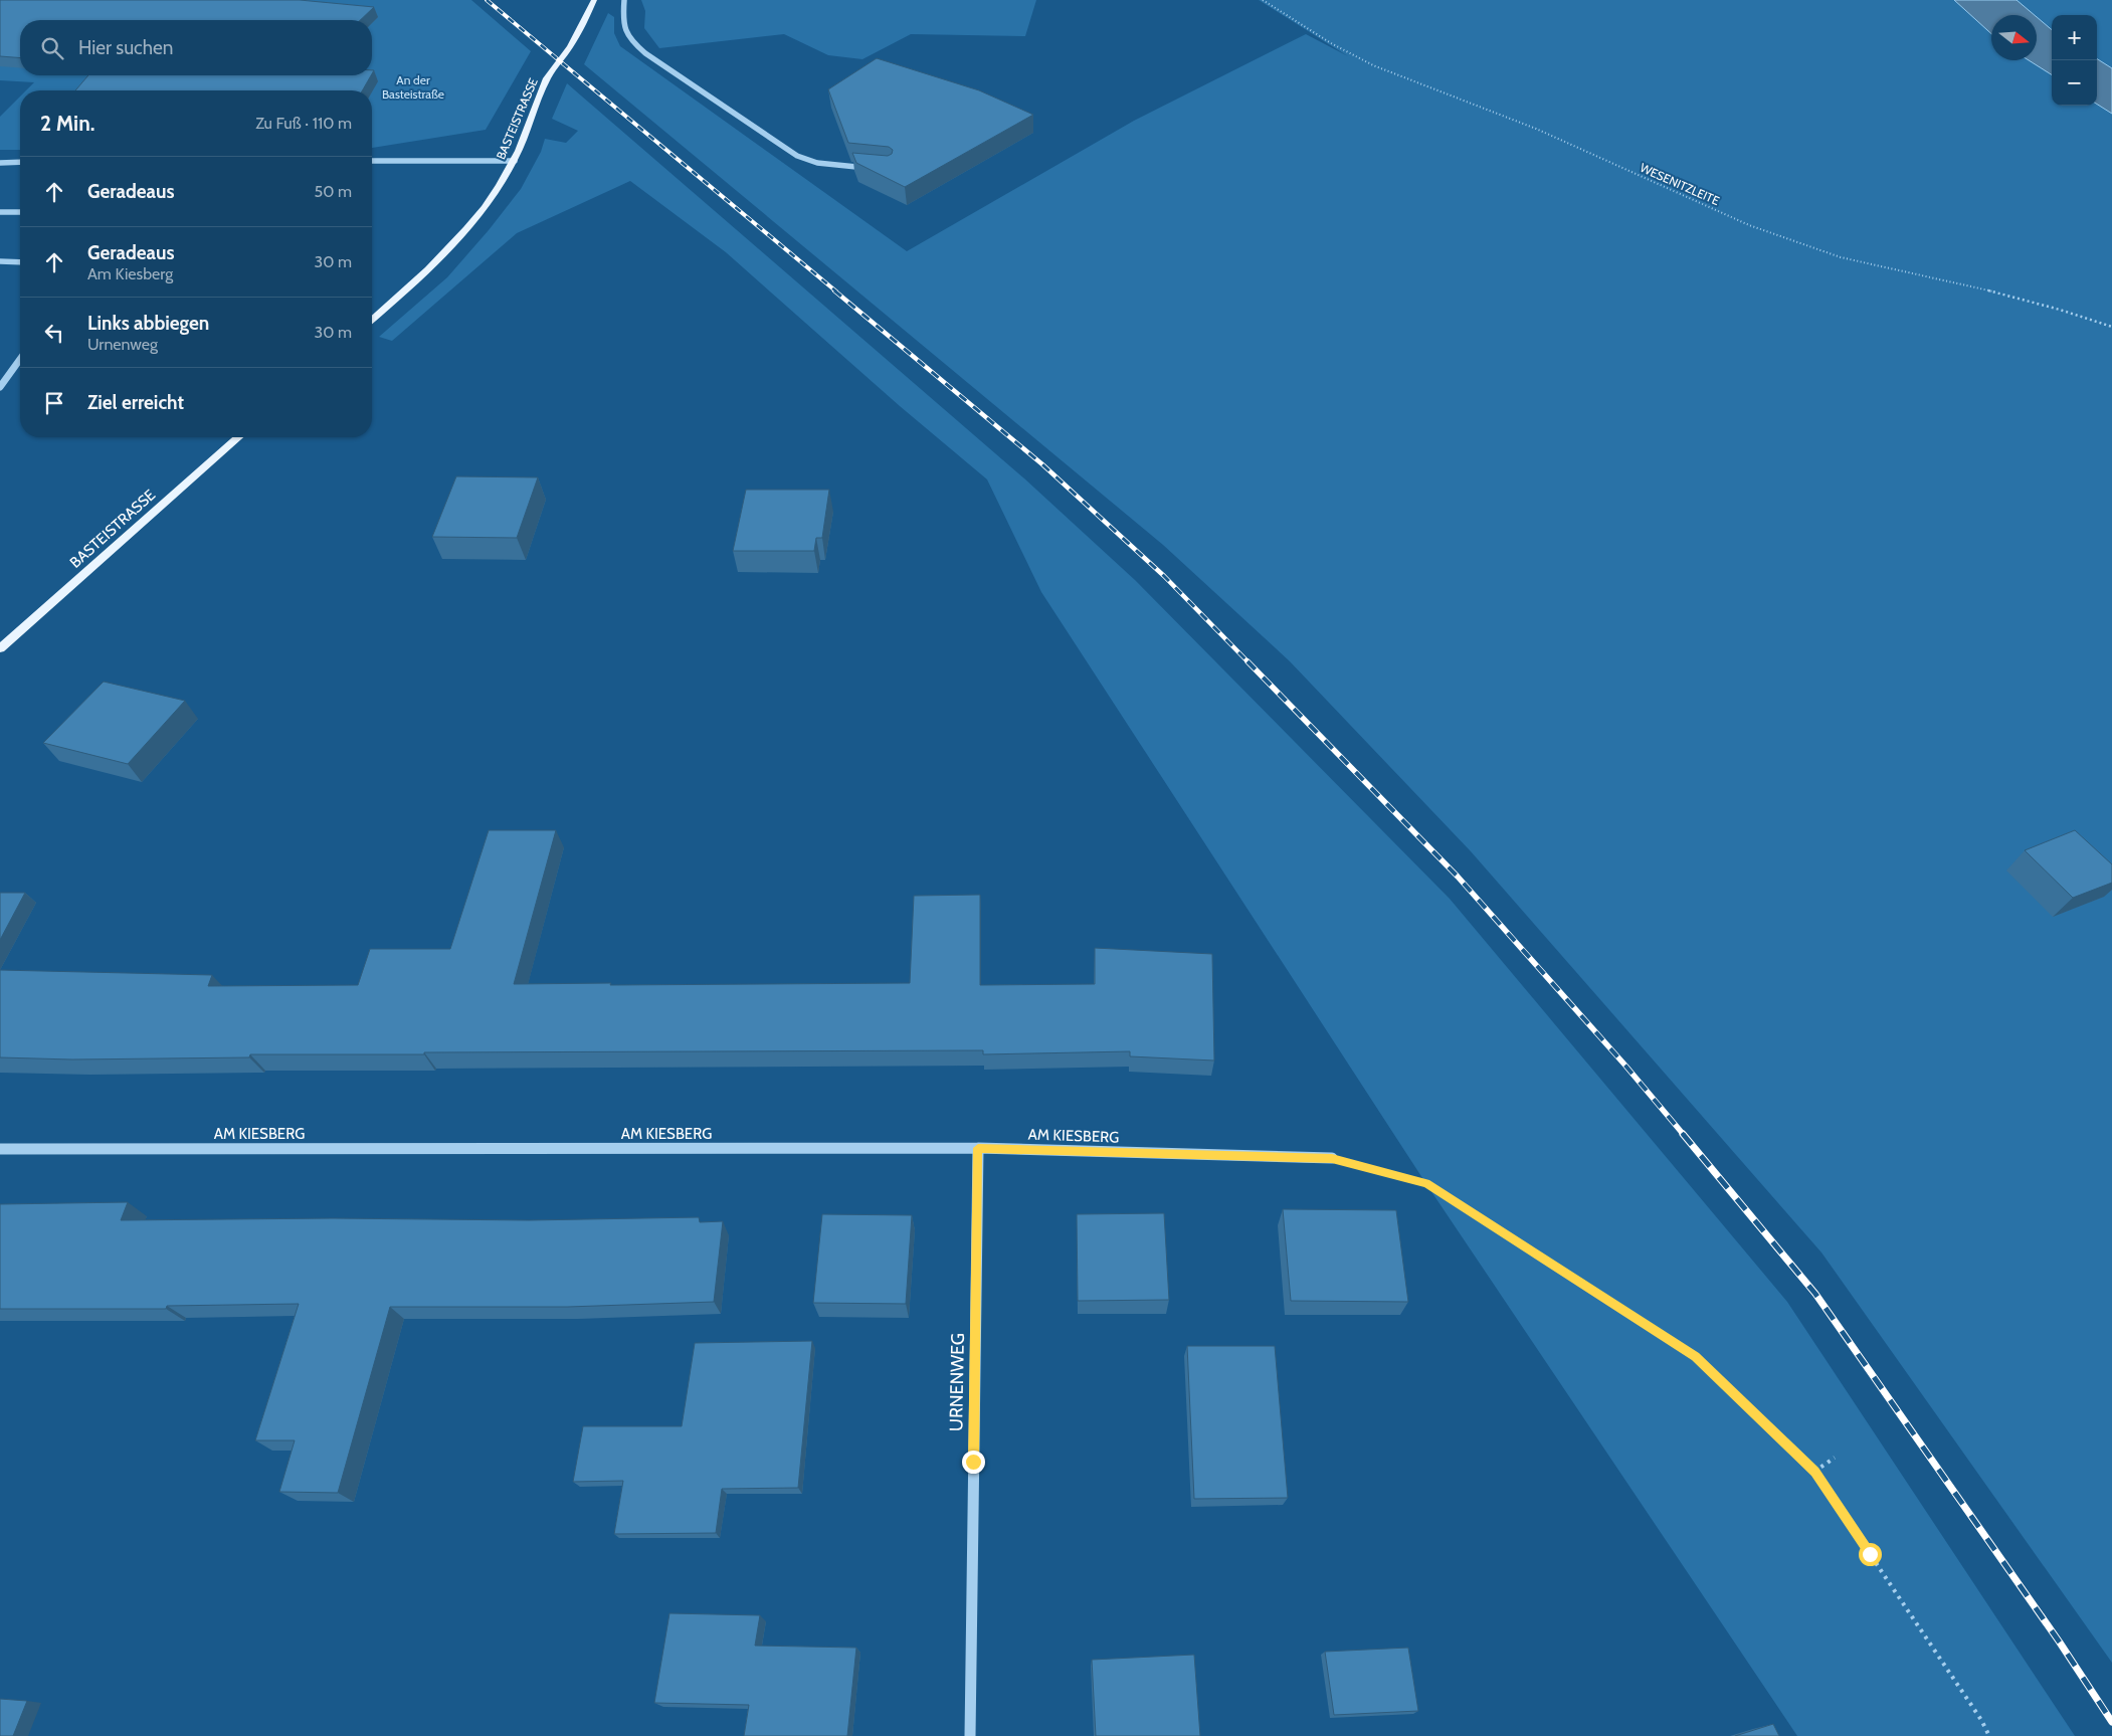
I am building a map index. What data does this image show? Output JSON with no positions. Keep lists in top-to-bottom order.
{
  "streets": {
    "main road": ["BASTEISTRASSE"],
    "street": ["AM KIESBERG", "URNENWEG"],
    "path": ["WESENITZLEITE"]
  },
  "crossings": [
    ["AM KIESBERG", "URNENWEG"]
  ],
  "parks": ["An der Basteistraße"],
  "north": "right",
  "page": {
    "map_buttons": ["+", "−"],
    "search": "Hier suchen",
    "heading": ["2 Min.", "Zu Fuß · 110 m"],
    "list": [
      ["Geradeaus", "50 m"],
      ["Geradeaus", "Am Kiesberg", "30 m"],
      ["Links abbiegen", "Urnenweg", "30 m"],
      "Ziel erreicht"
    ]
  }
}
